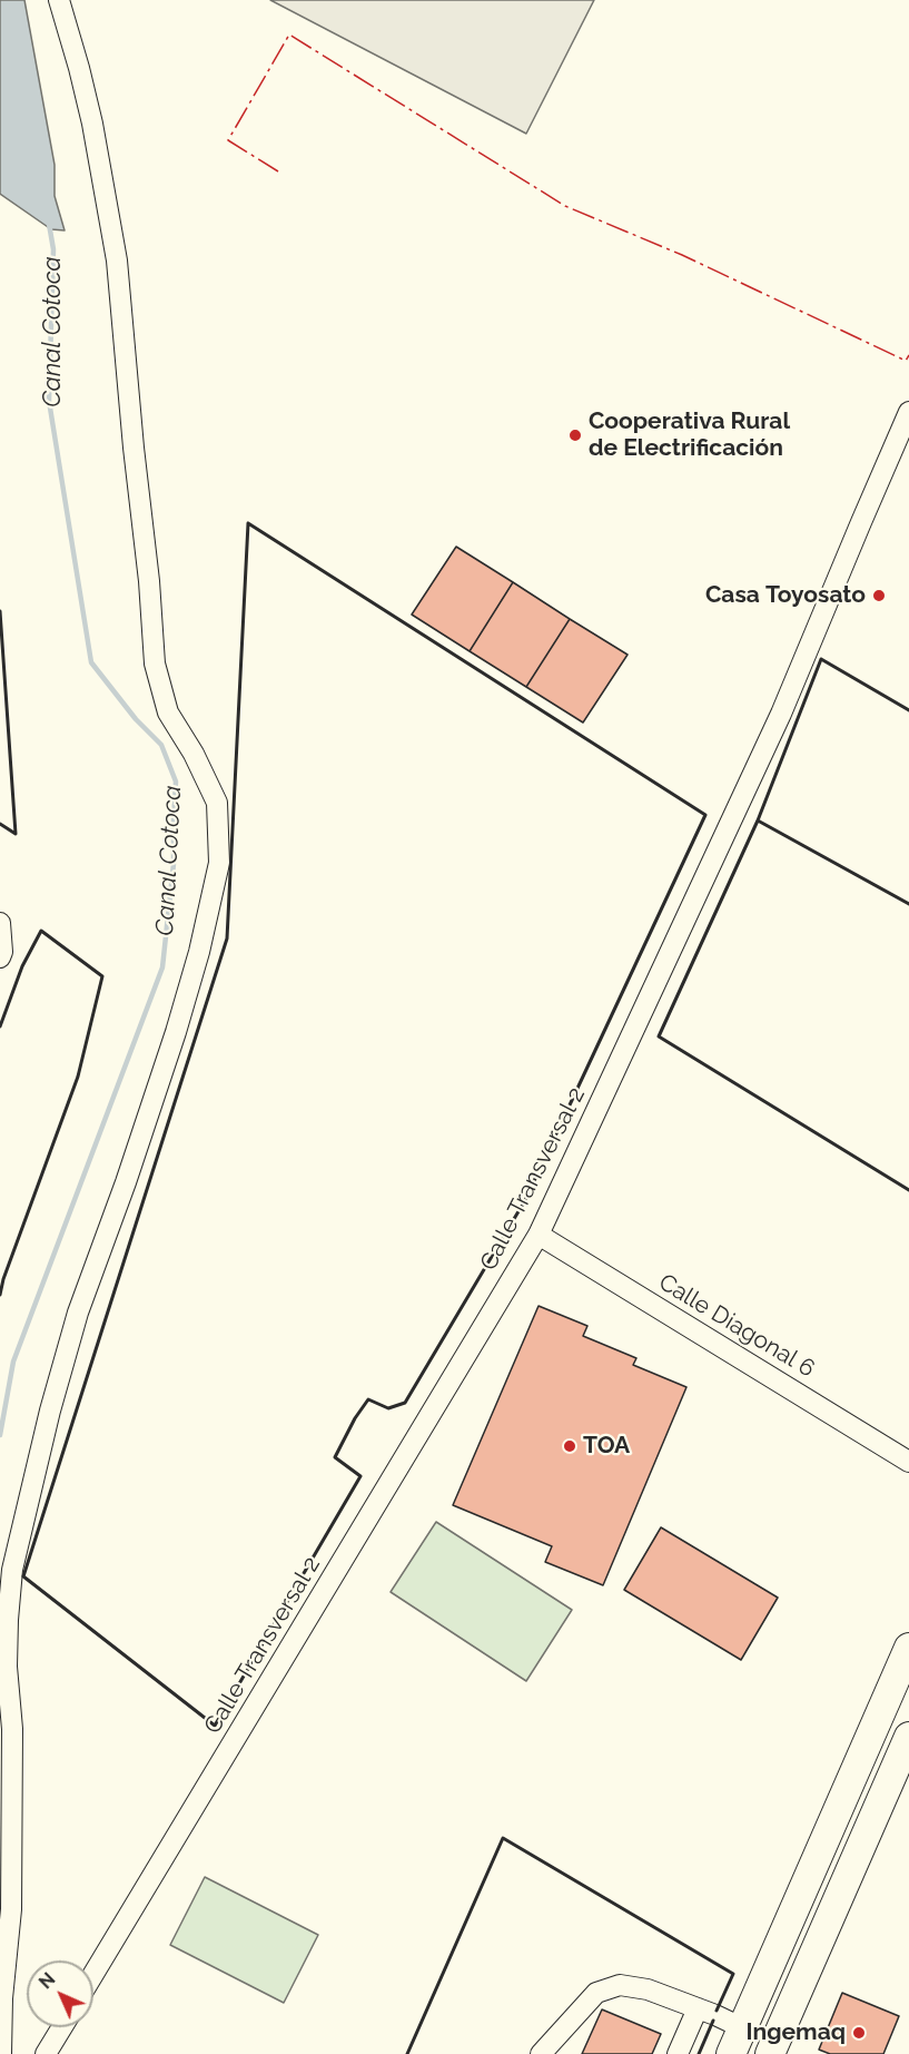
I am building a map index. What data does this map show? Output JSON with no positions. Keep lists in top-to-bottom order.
{
  "streets": {
    "street": ["Calle Transversal 2", "Calle Diagonal 6"]
  },
  "crossings": [
    ["Calle Transversal 2", "Calle Diagonal 6"]
  ],
  "water": ["Canal Cotoca"],
  "places": [
    "Cooperativa Rural de Electrificación",
    "Casa Toyosato",
    "TOA",
    "Ingemaq"
  ],
  "north": "top left"
}
